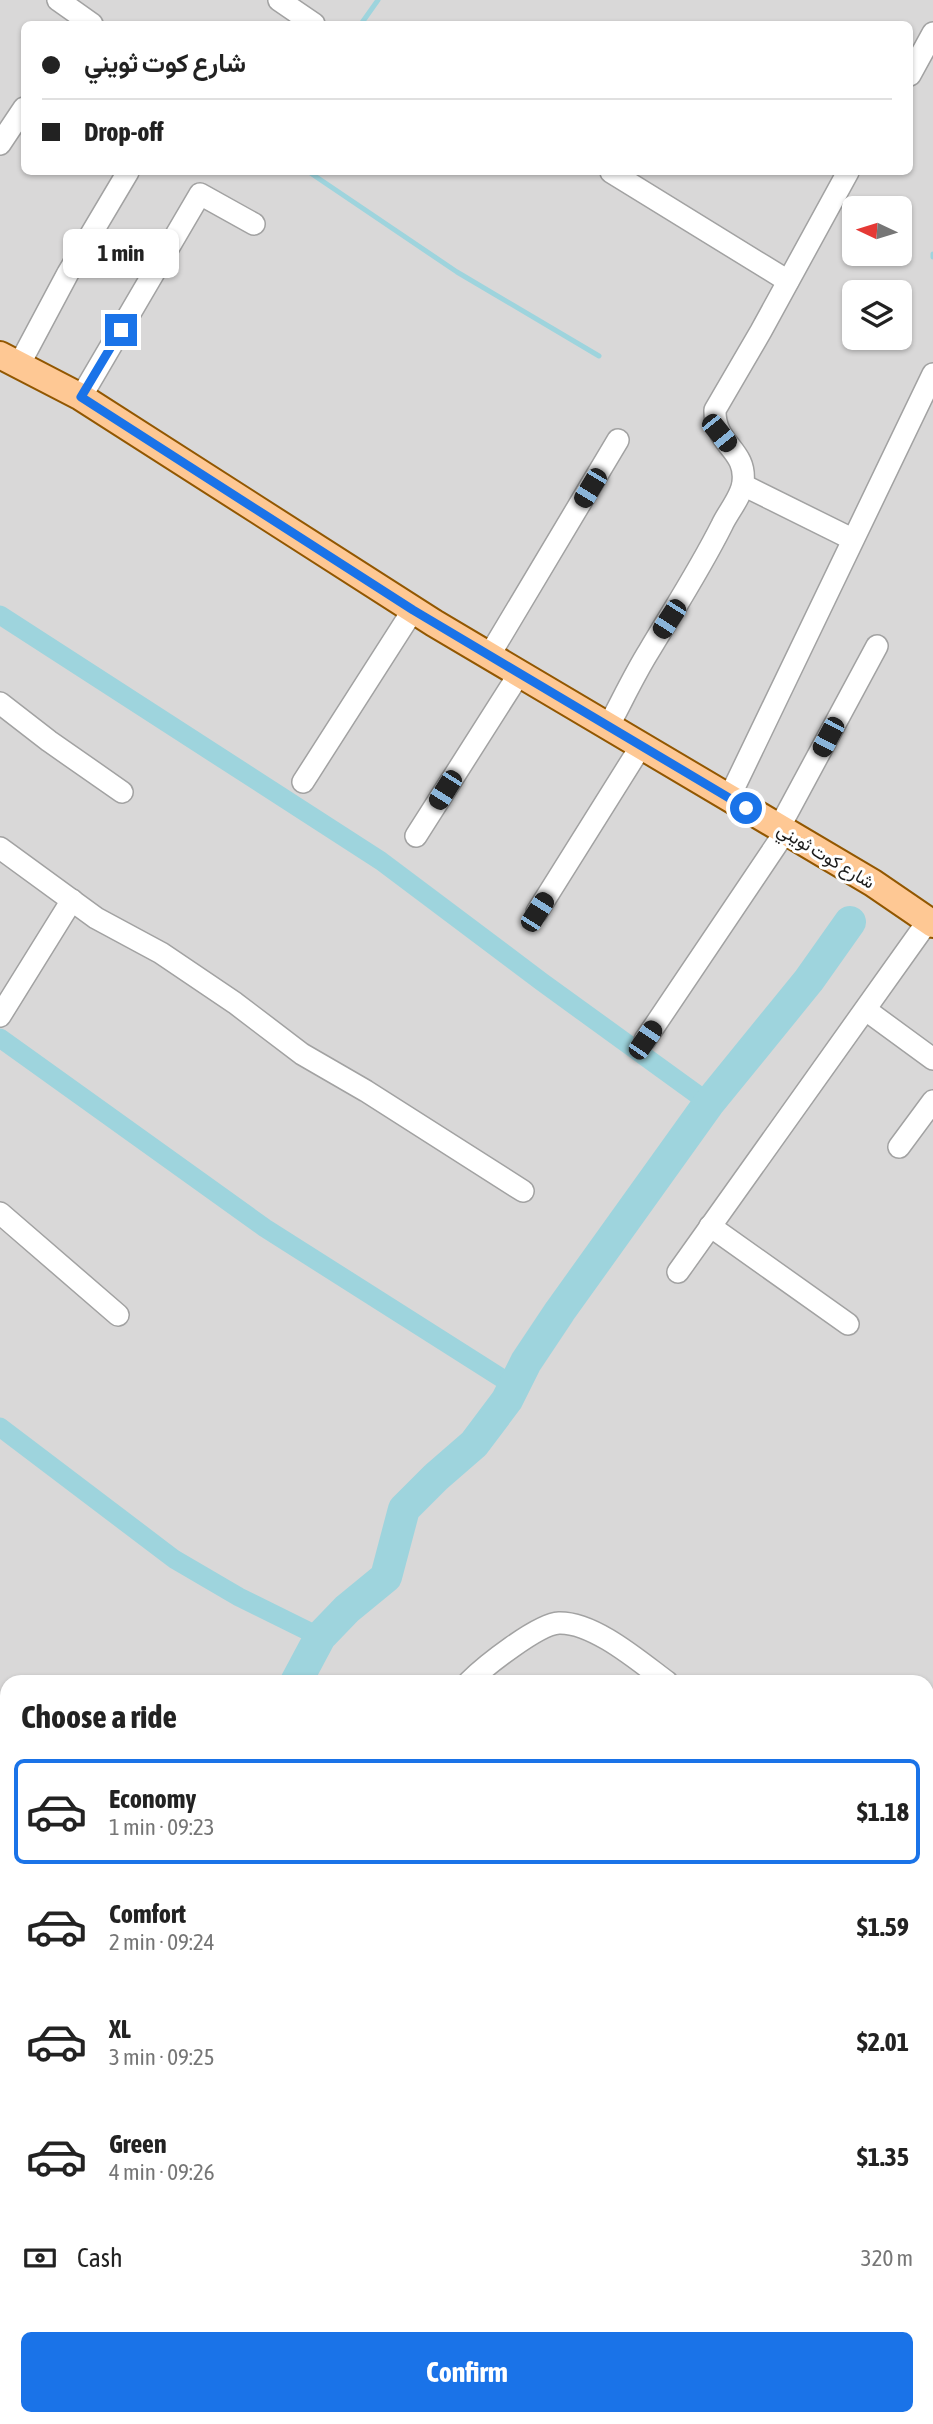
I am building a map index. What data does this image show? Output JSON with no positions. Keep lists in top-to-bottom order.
{
  "streets": {
    "main road": ["شارع كوت ثويني"]
  },
  "north": "left",
  "page": {
    "banner": ["شارع كوت ثويني", "Drop-off"],
    "bubble": "1 min",
    "heading": "Choose a ride",
    "list": [
      {
        "name": "Economy",
        "note": "1 min · 09:23",
        "value": "$1.18"
      },
      {
        "name": "Comfort",
        "note": "2 min · 09:24",
        "value": "$1.59"
      },
      {
        "name": "XL",
        "note": "3 min · 09:25",
        "value": "$2.01"
      },
      {
        "name": "Green",
        "note": "4 min · 09:26",
        "value": "$1.35"
      }
    ],
    "pay": ["Cash", "320 m"],
    "buttons": "Confirm"
  }
}
